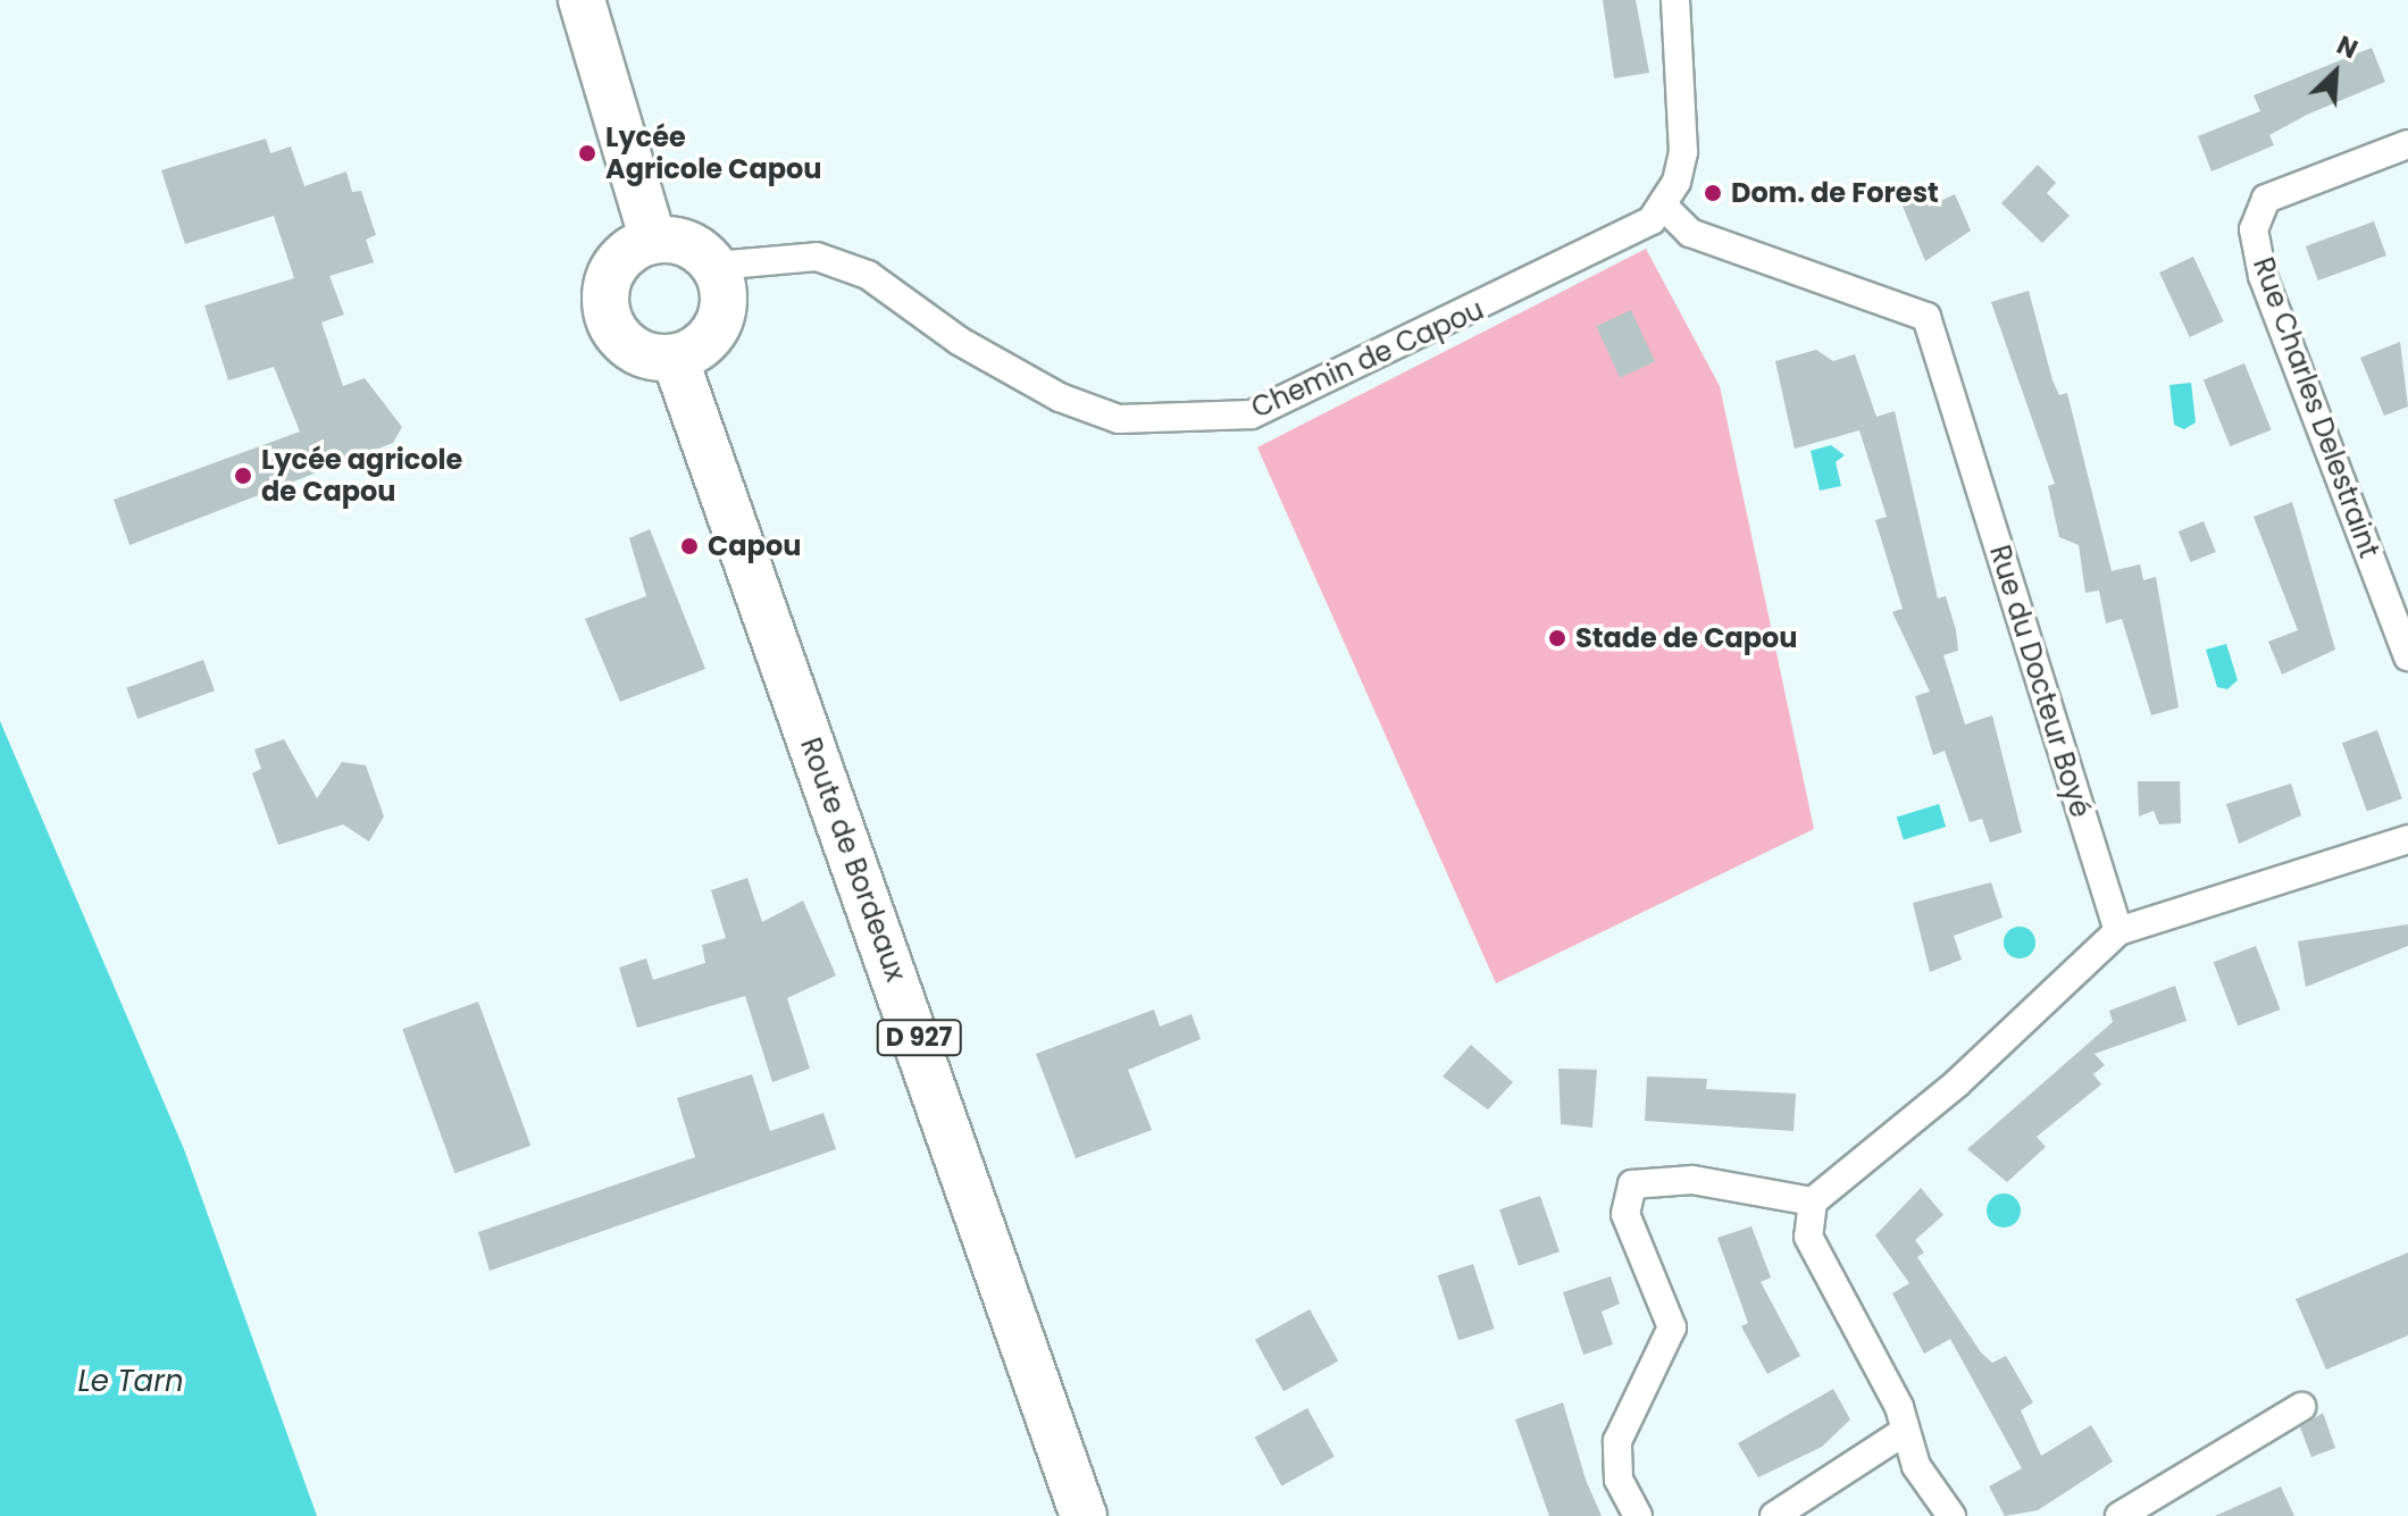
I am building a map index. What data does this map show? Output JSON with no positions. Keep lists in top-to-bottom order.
{
  "streets": {
    "main road": ["Route de Bordeaux", "D 927"],
    "street": ["Chemin de Capou", "Rue Charles Delestraint", "Rue du Docteur Boyé"]
  },
  "crossings": [
    ["Chemin de Capou", "Rue du Docteur Boyé"],
    ["Chemin de Capou", "Route de Bordeaux"]
  ],
  "water": ["Le Tarn"],
  "places": [
    "Lycée Agricole Capou",
    "Dom. de Forest",
    "Lycée agricole de Capou",
    "Capou",
    "Stade de Capou"
  ],
  "north": "top right"
}
